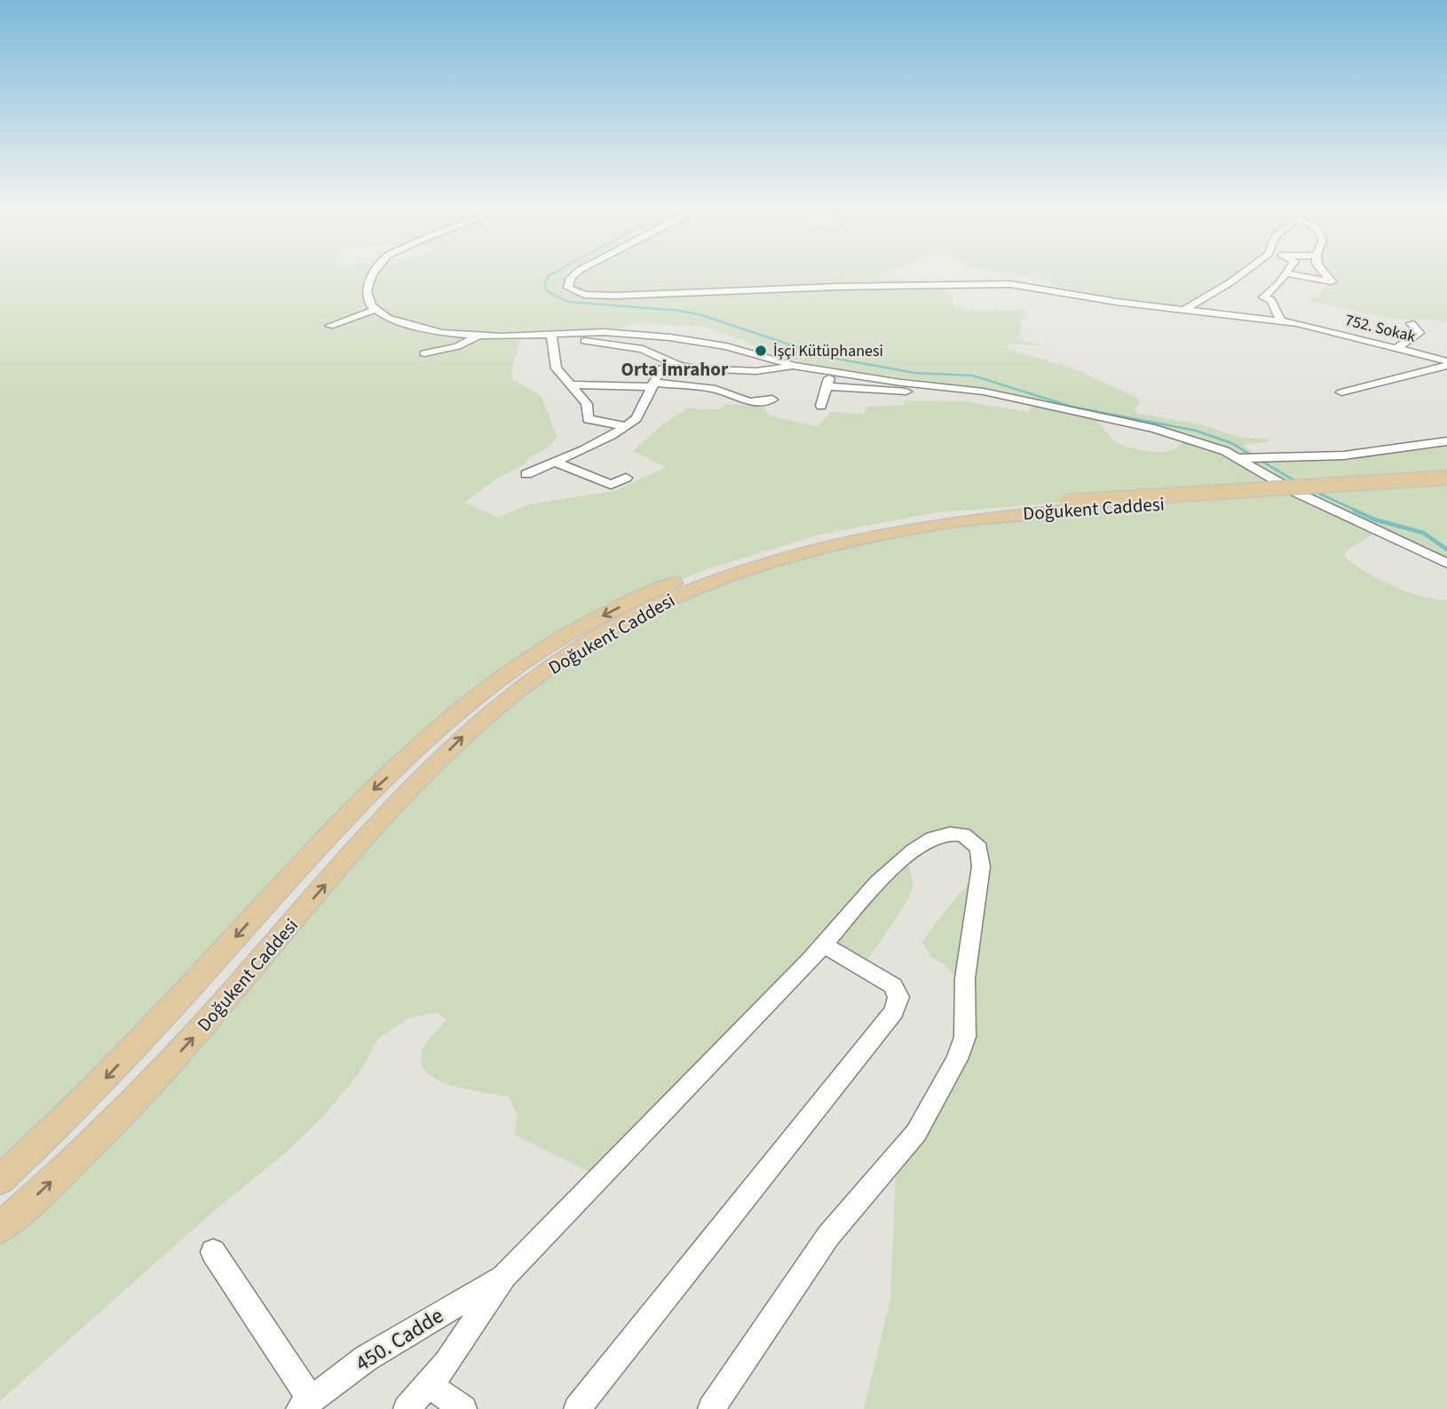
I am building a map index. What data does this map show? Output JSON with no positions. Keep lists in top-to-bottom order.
{
  "streets": {
    "main road": ["Doğukent Caddesi"],
    "street": ["752. Sokak", "450. Cadde"]
  },
  "districts": ["Orta İmrahor"],
  "places": ["İşçi Kütüphanesi"]
}
